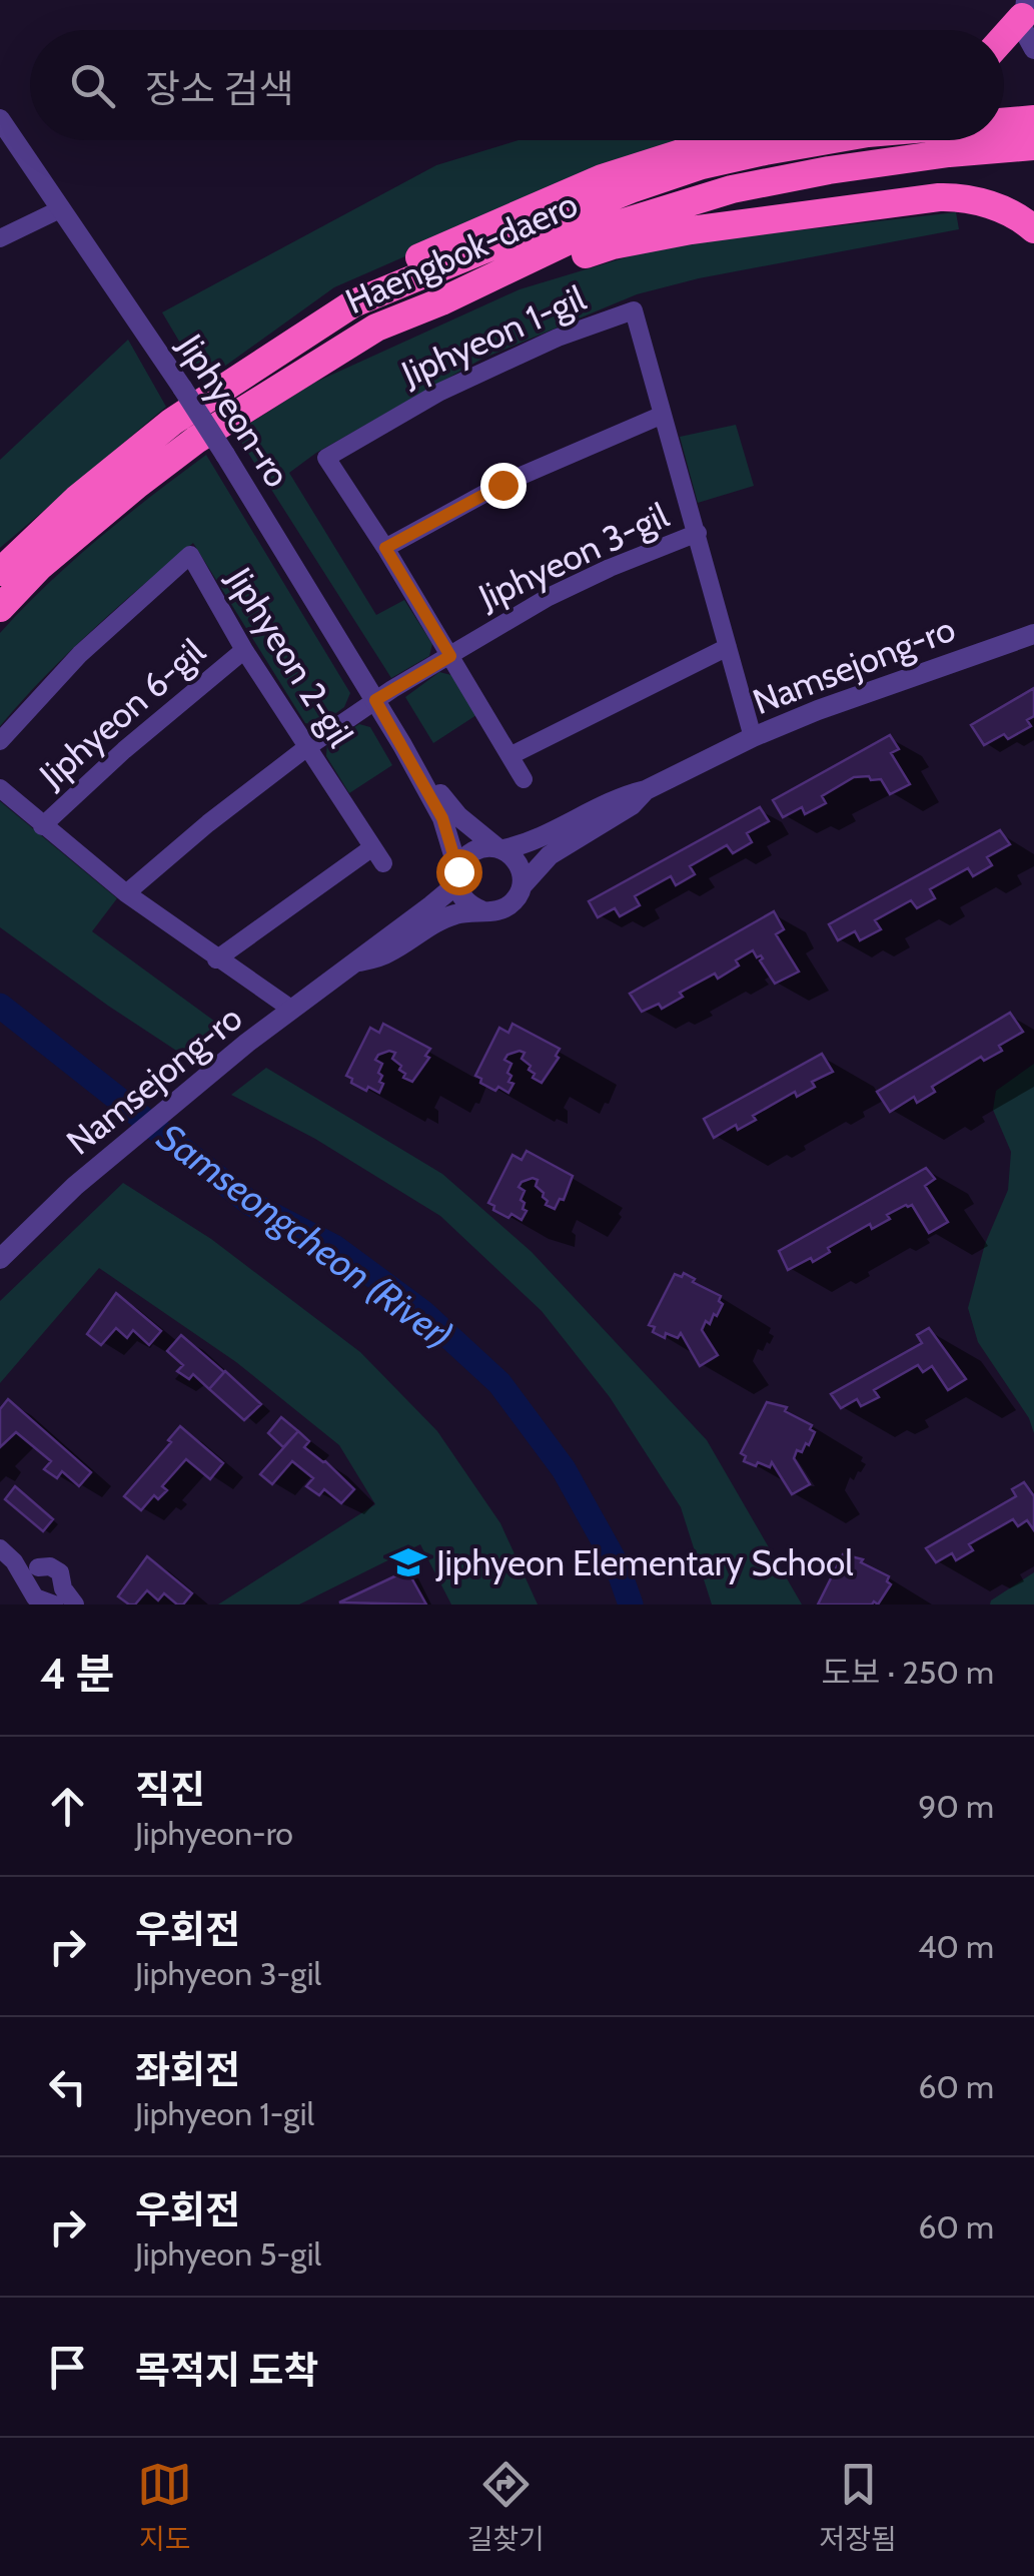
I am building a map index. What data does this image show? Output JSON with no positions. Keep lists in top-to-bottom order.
{
  "streets": {
    "highway": ["Haengbok-daero"],
    "street": [
      "Jiphyeon 1-gil",
      "Jiphyeon-ro",
      "Jiphyeon 3-gil",
      "Jiphyeon 2-gil",
      "Namsejong-ro",
      "Jiphyeon 6-gil"
    ]
  },
  "crossings": [
    ["Jiphyeon 1-gil", "Jiphyeon 3-gil"],
    ["Jiphyeon 1-gil", "Namsejong-ro"],
    ["Jiphyeon-ro", "Jiphyeon 3-gil"],
    ["Jiphyeon-ro", "Namsejong-ro"],
    ["Jiphyeon 3-gil", "Jiphyeon 2-gil"],
    ["Jiphyeon 2-gil", "Jiphyeon 6-gil"]
  ],
  "water": ["Samseongcheon (River)"],
  "places": {
    "school or university": ["Jiphyeon Elementary School"]
  },
  "page": {
    "search": "장소 검색",
    "heading": ["4 분", "도보 · 250 m"],
    "list": [
      ["직진", "Jiphyeon-ro", "90 m"],
      ["우회전", "Jiphyeon 3-gil", "40 m"],
      ["좌회전", "Jiphyeon 1-gil", "60 m"],
      ["우회전", "Jiphyeon 5-gil", "60 m"],
      "목적지 도착"
    ],
    "nav": ["지도", "길찾기", "저장됨"]
  }
}
